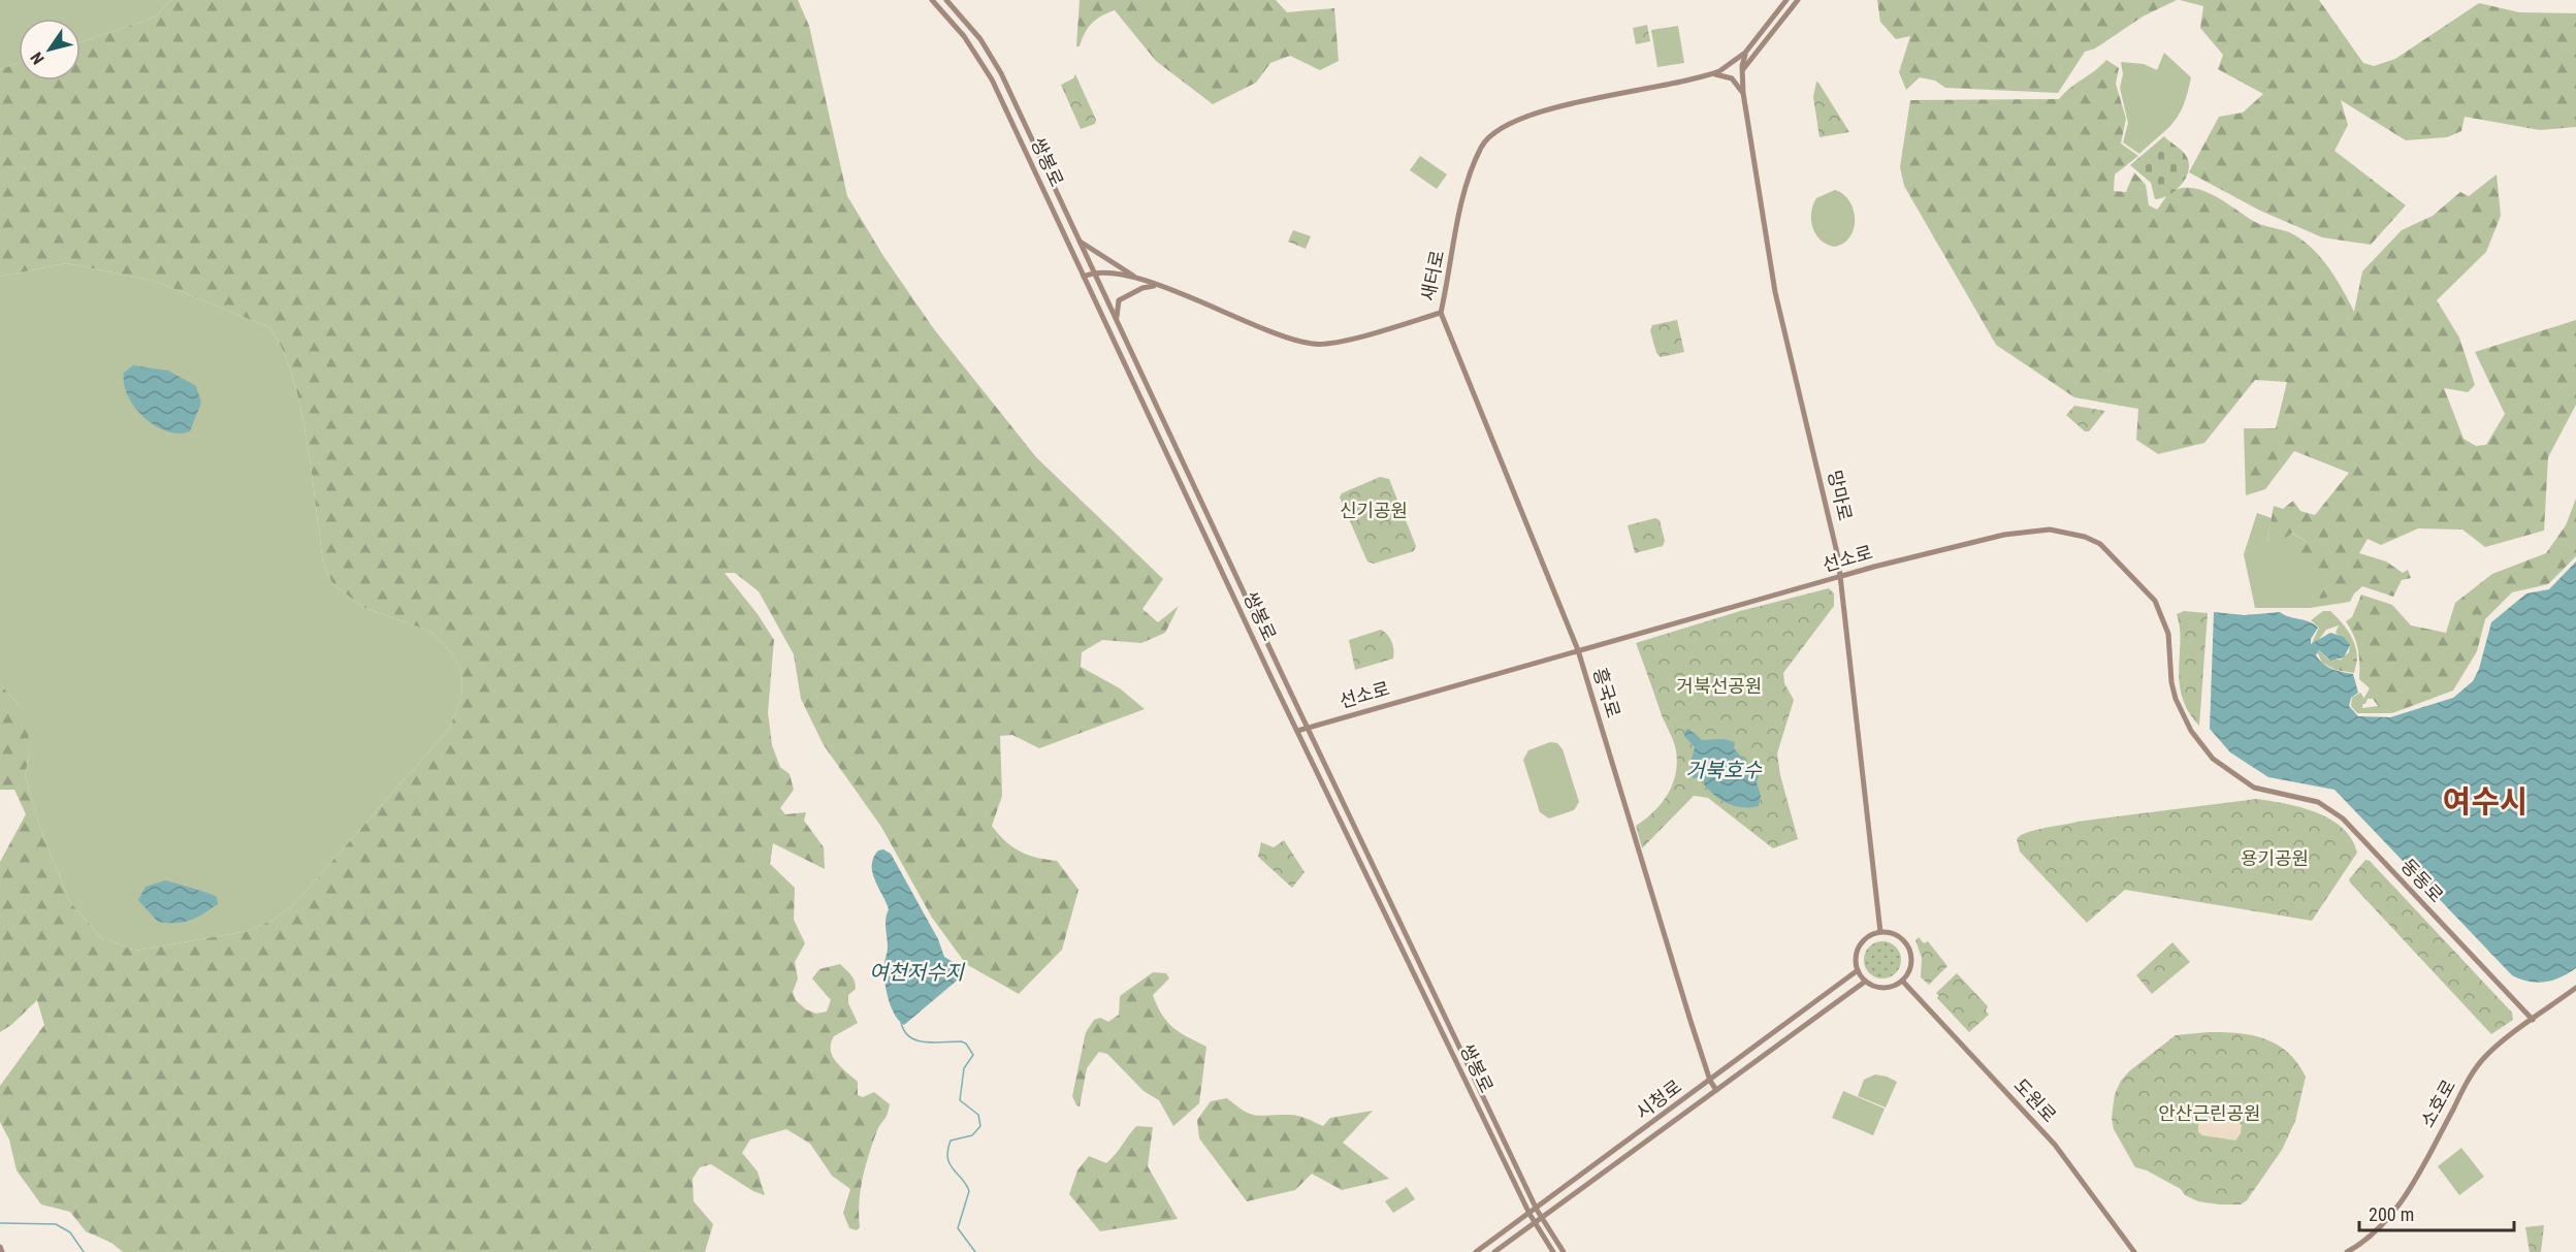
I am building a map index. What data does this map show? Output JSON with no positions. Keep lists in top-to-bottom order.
{
  "streets": {
    "street": [
      "쌍봉로",
      "새터로",
      "망마로",
      "선소로",
      "흥국로",
      "동동로",
      "시청로",
      "도원로",
      "소호로"
    ]
  },
  "crossings": [
    ["쌍봉로", "새터로"],
    ["쌍봉로", "선소로"],
    ["쌍봉로", "시청로"],
    ["새터로", "망마로"],
    ["새터로", "흥국로"],
    ["망마로", "선소로"],
    ["망마로", "시청로"],
    ["망마로", "도원로"],
    ["선소로", "흥국로"],
    ["선소로", "동동로"],
    ["흥국로", "시청로"],
    ["동동로", "소호로"],
    ["시청로", "도원로"]
  ],
  "districts": ["여수시"],
  "water": ["거북호수", "여천저수지"],
  "parks": [
    "신기공원",
    "거북선공원",
    "용기공원",
    "안산근린공원"
  ],
  "scale_bar": "200 m",
  "north": "bottom left"
}
